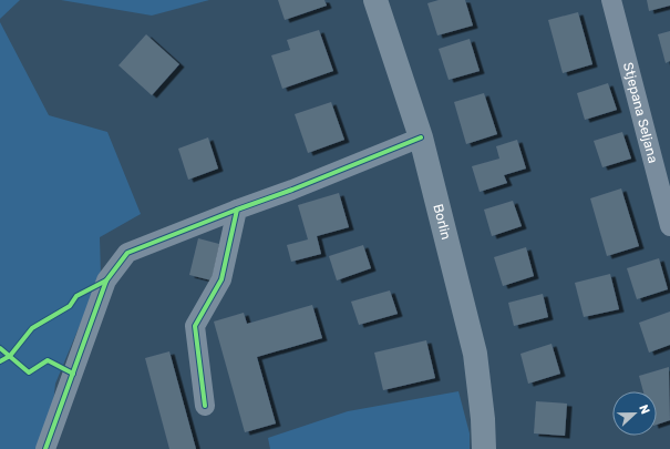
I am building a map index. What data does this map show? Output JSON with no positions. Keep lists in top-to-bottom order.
{
  "streets": {
    "main road": ["Borlin"],
    "street": ["Stjepana Seljana"]
  },
  "north": "right"
}
